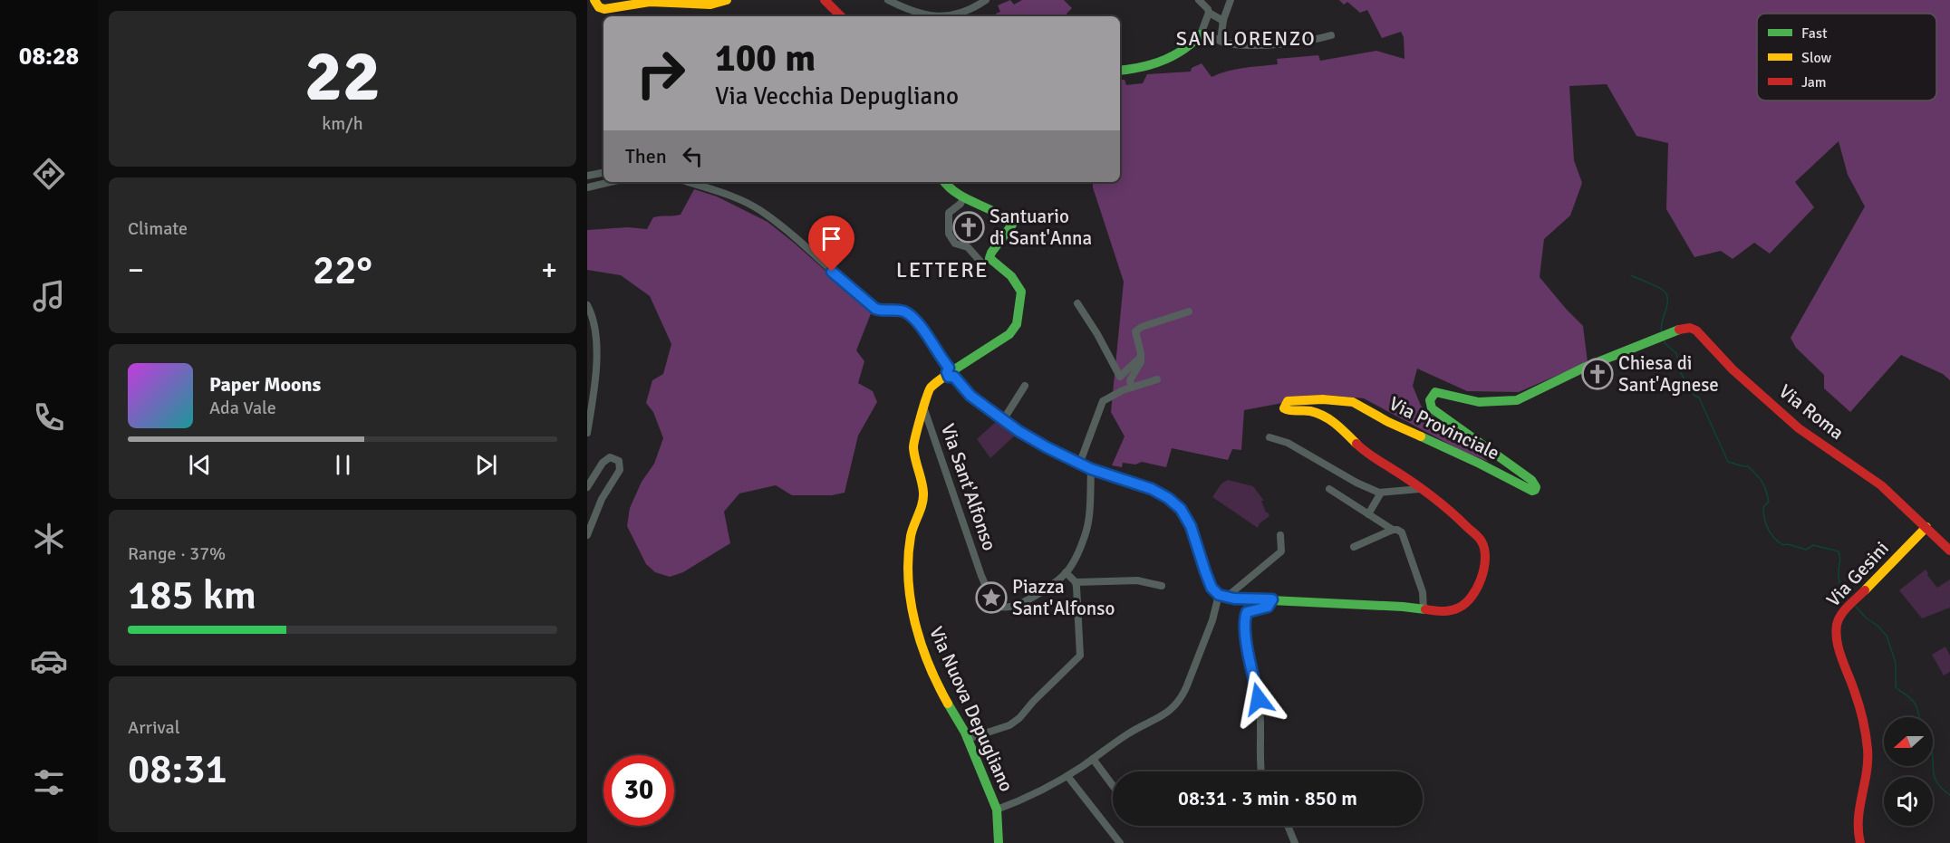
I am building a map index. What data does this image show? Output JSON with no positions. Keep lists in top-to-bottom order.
{
  "streets": {
    "street": [
      "Via Roma",
      "Via Provinciale",
      "Via Sant'Alfonso",
      "Via Gesini",
      "Via Nuova Depugliano"
    ]
  },
  "crossings": [
    ["Via Roma", "Via Provinciale"],
    ["Via Roma", "Via Gesini"],
    ["Via Sant'Alfonso", "Via Nuova Depugliano"]
  ],
  "districts": ["SAN LORENZO", "LETTERE"],
  "places": {
    "church": ["Santuario di Sant'Anna", "Chiesa di Sant'Agnese"],
    "place": ["Piazza Sant'Alfonso"]
  },
  "legend": ["Fast", "Slow", "Jam"],
  "north": "left",
  "page": {
    "tabs": "08:28",
    "tile": [
      ["22", "km/h"],
      "Climate",
      ["Range · 37%", "185 km"],
      ["Arrival", "08:31"]
    ],
    "turn": ["100 m", "Via Vecchia Depugliano"],
    "then": "Then",
    "heat": ["−", "22°", "+"],
    "song": ["Paper Moons", "Ada Vale"],
    "limit": "30",
    "trip": "08:31 · 3 min · 850 m"
  }
}
